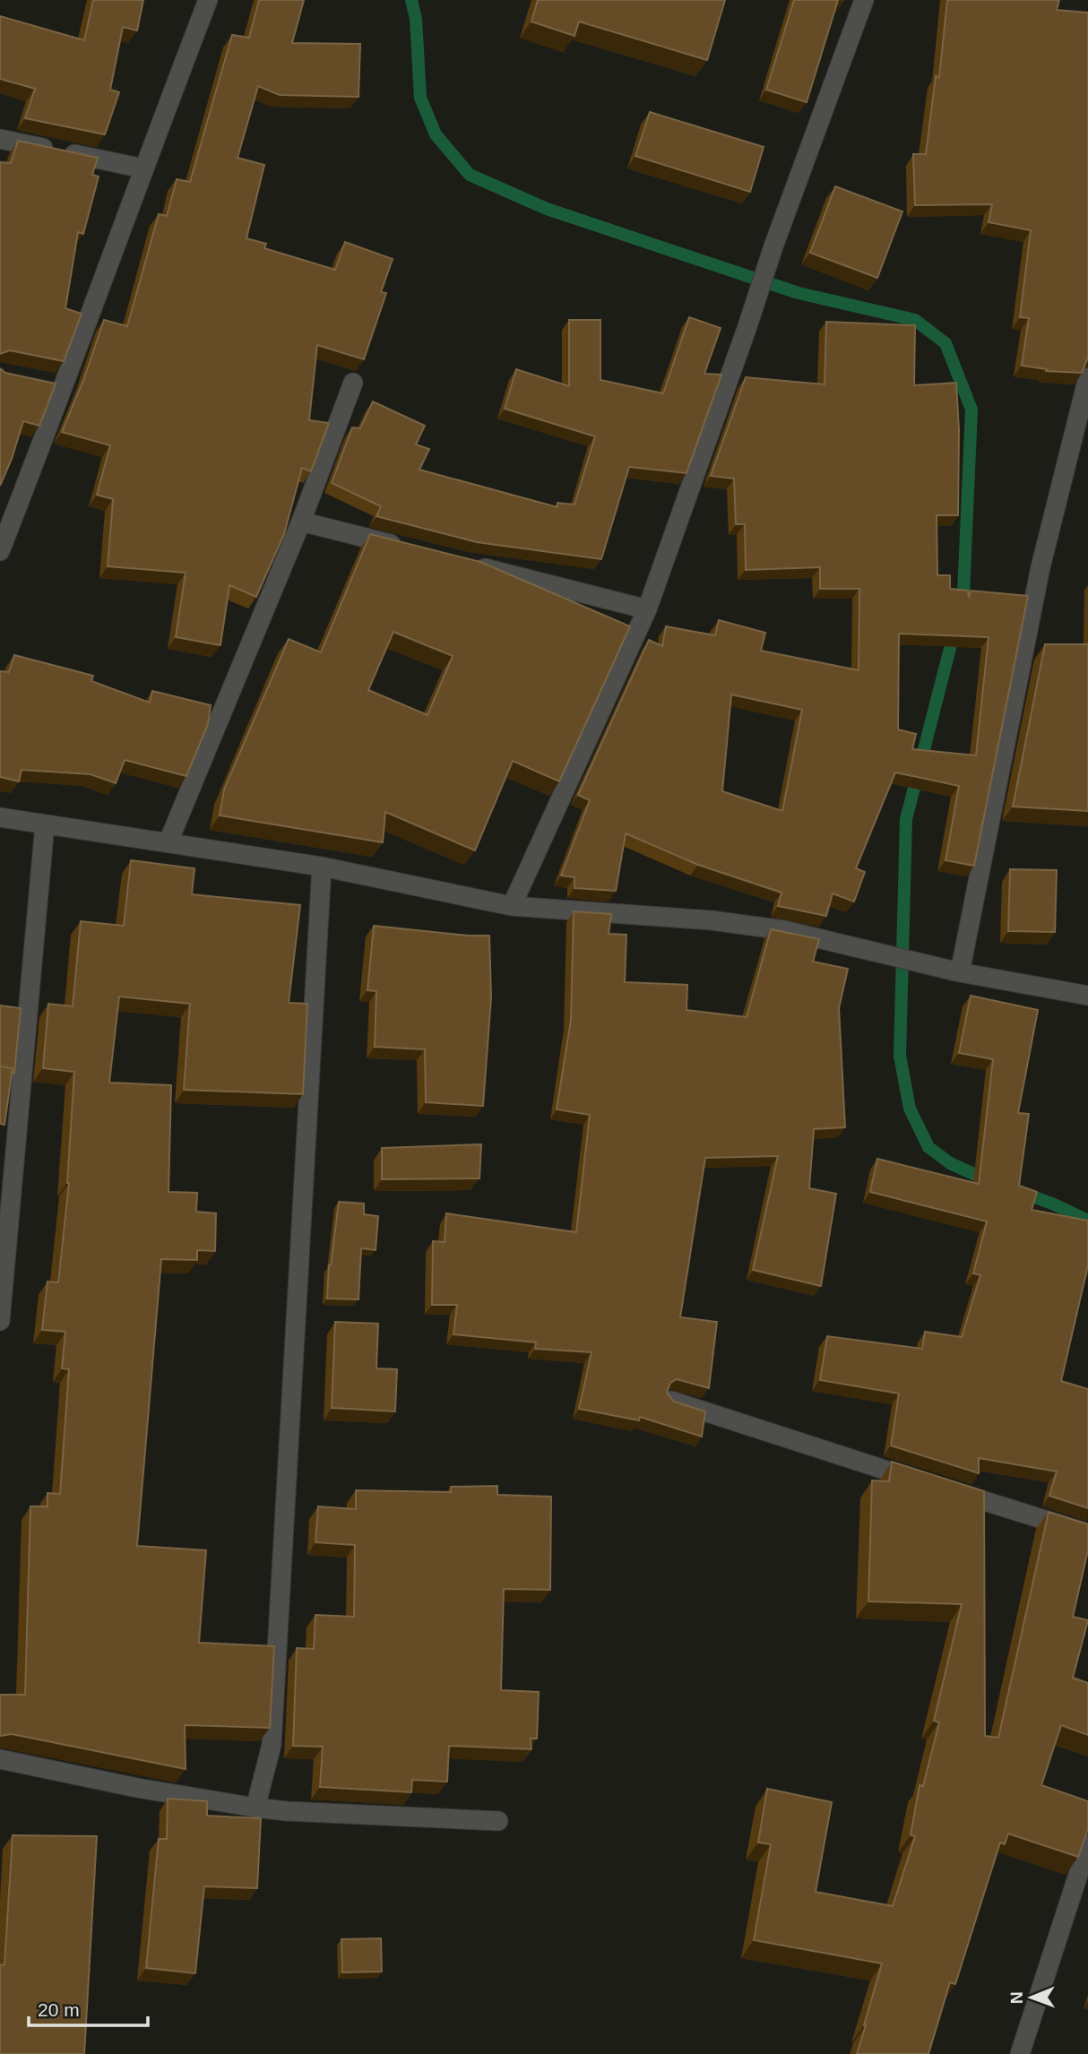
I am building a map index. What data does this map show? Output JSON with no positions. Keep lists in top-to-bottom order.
{
  "scale_bar": "20 m",
  "north": "left"
}
